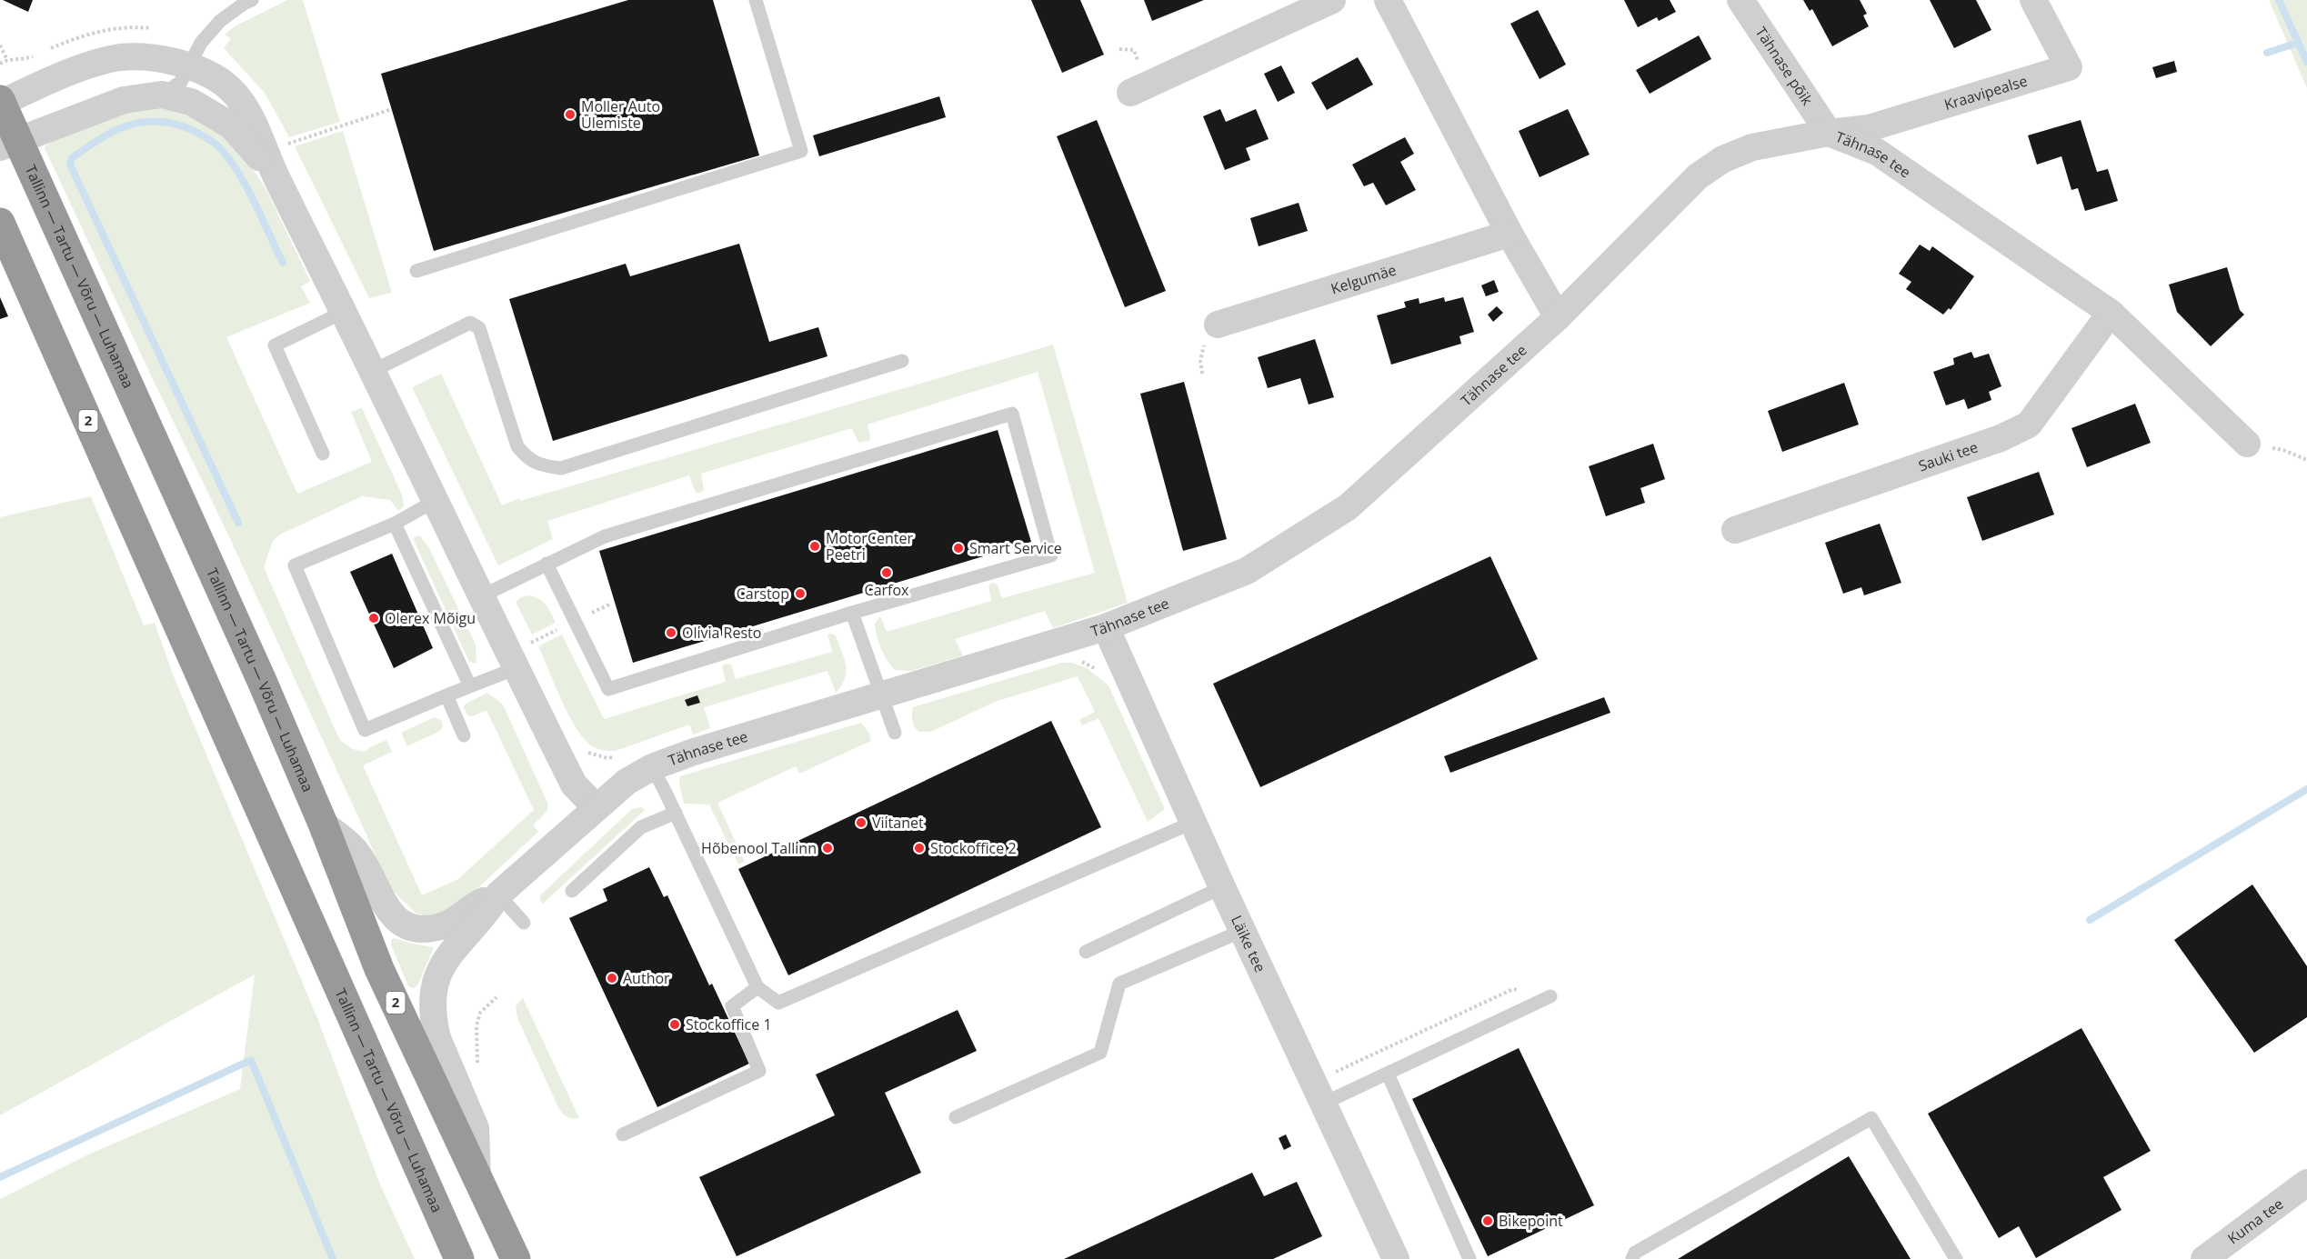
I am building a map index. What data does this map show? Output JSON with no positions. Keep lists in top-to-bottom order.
{
  "streets": {
    "highway": ["Tallinn — Tartu — Võru — Luhamaa", "2"],
    "street": [
      "Tähnase põik",
      "Kraavipealse",
      "Tähnase tee",
      "Kelgumäe",
      "Sauki tee",
      "Läike tee",
      "Kuma tee"
    ]
  },
  "crossings": [
    ["Tähnase põik", "Kraavipealse"],
    ["Tähnase põik", "Tähnase tee"],
    ["Kraavipealse", "Tähnase tee"],
    ["Tähnase tee", "Sauki tee"],
    ["Tähnase tee", "Läike tee"]
  ],
  "places": [
    "Moller Auto Ülemiste",
    "MotorCenter Peetri",
    "Smart Service",
    "Carfox",
    "Carstop",
    "Olerex Mõigu",
    "Olivia Resto",
    "Viitanet",
    "Hõbenool Tallinn",
    "Stockoffice 2",
    "Author",
    "Stockoffice 1",
    "Bikepoint"
  ]
}
